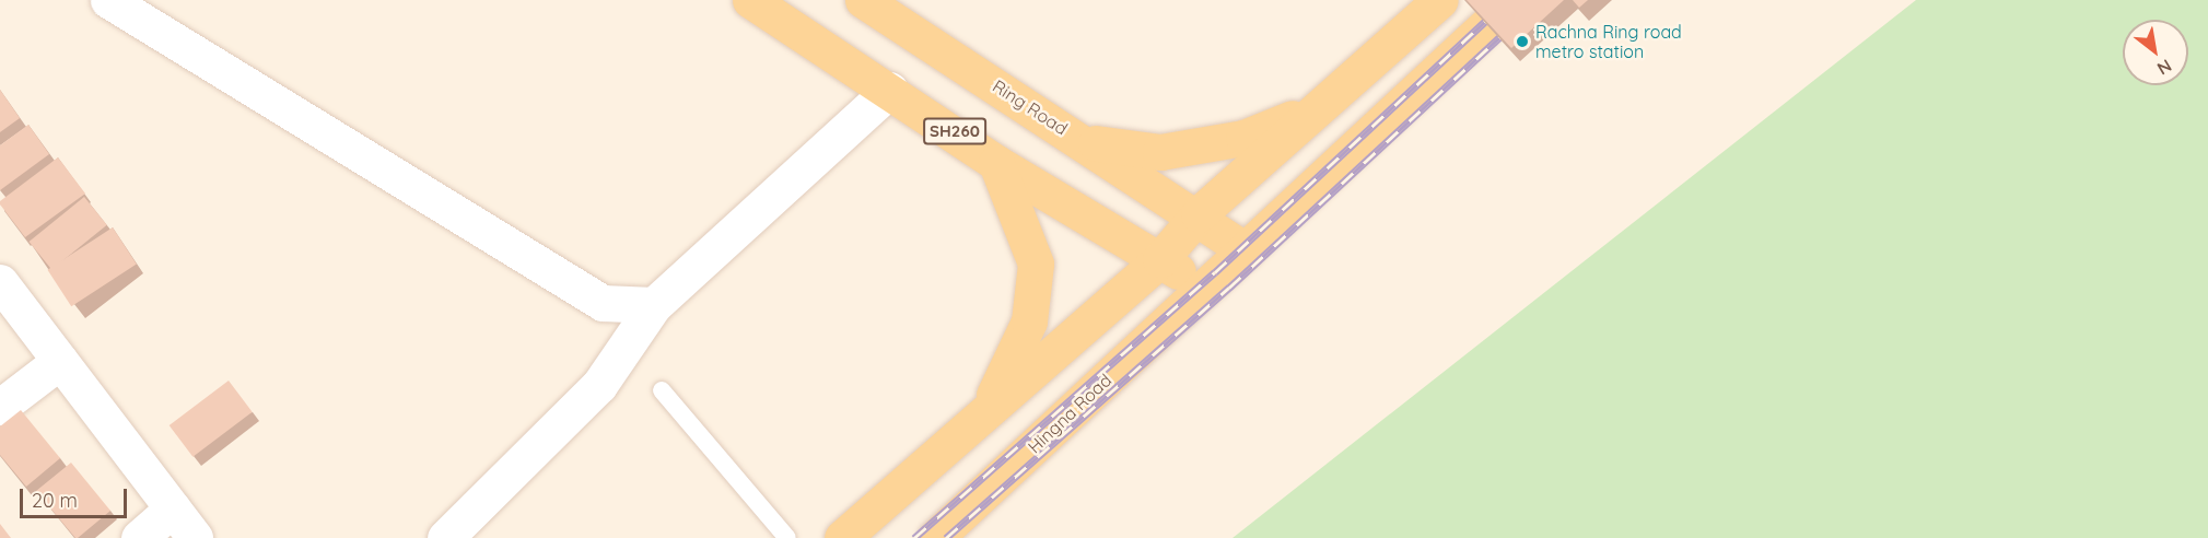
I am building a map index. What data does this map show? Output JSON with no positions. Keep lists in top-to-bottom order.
{
  "streets": {
    "main road": ["Ring Road", "SH260", "Hingna Road"]
  },
  "crossings": [
    ["Ring Road", "Hingna Road"],
    ["SH260", "Hingna Road"]
  ],
  "places": ["Rachna Ring road metro station"],
  "scale_bar": "20 m",
  "north": "bottom right"
}
